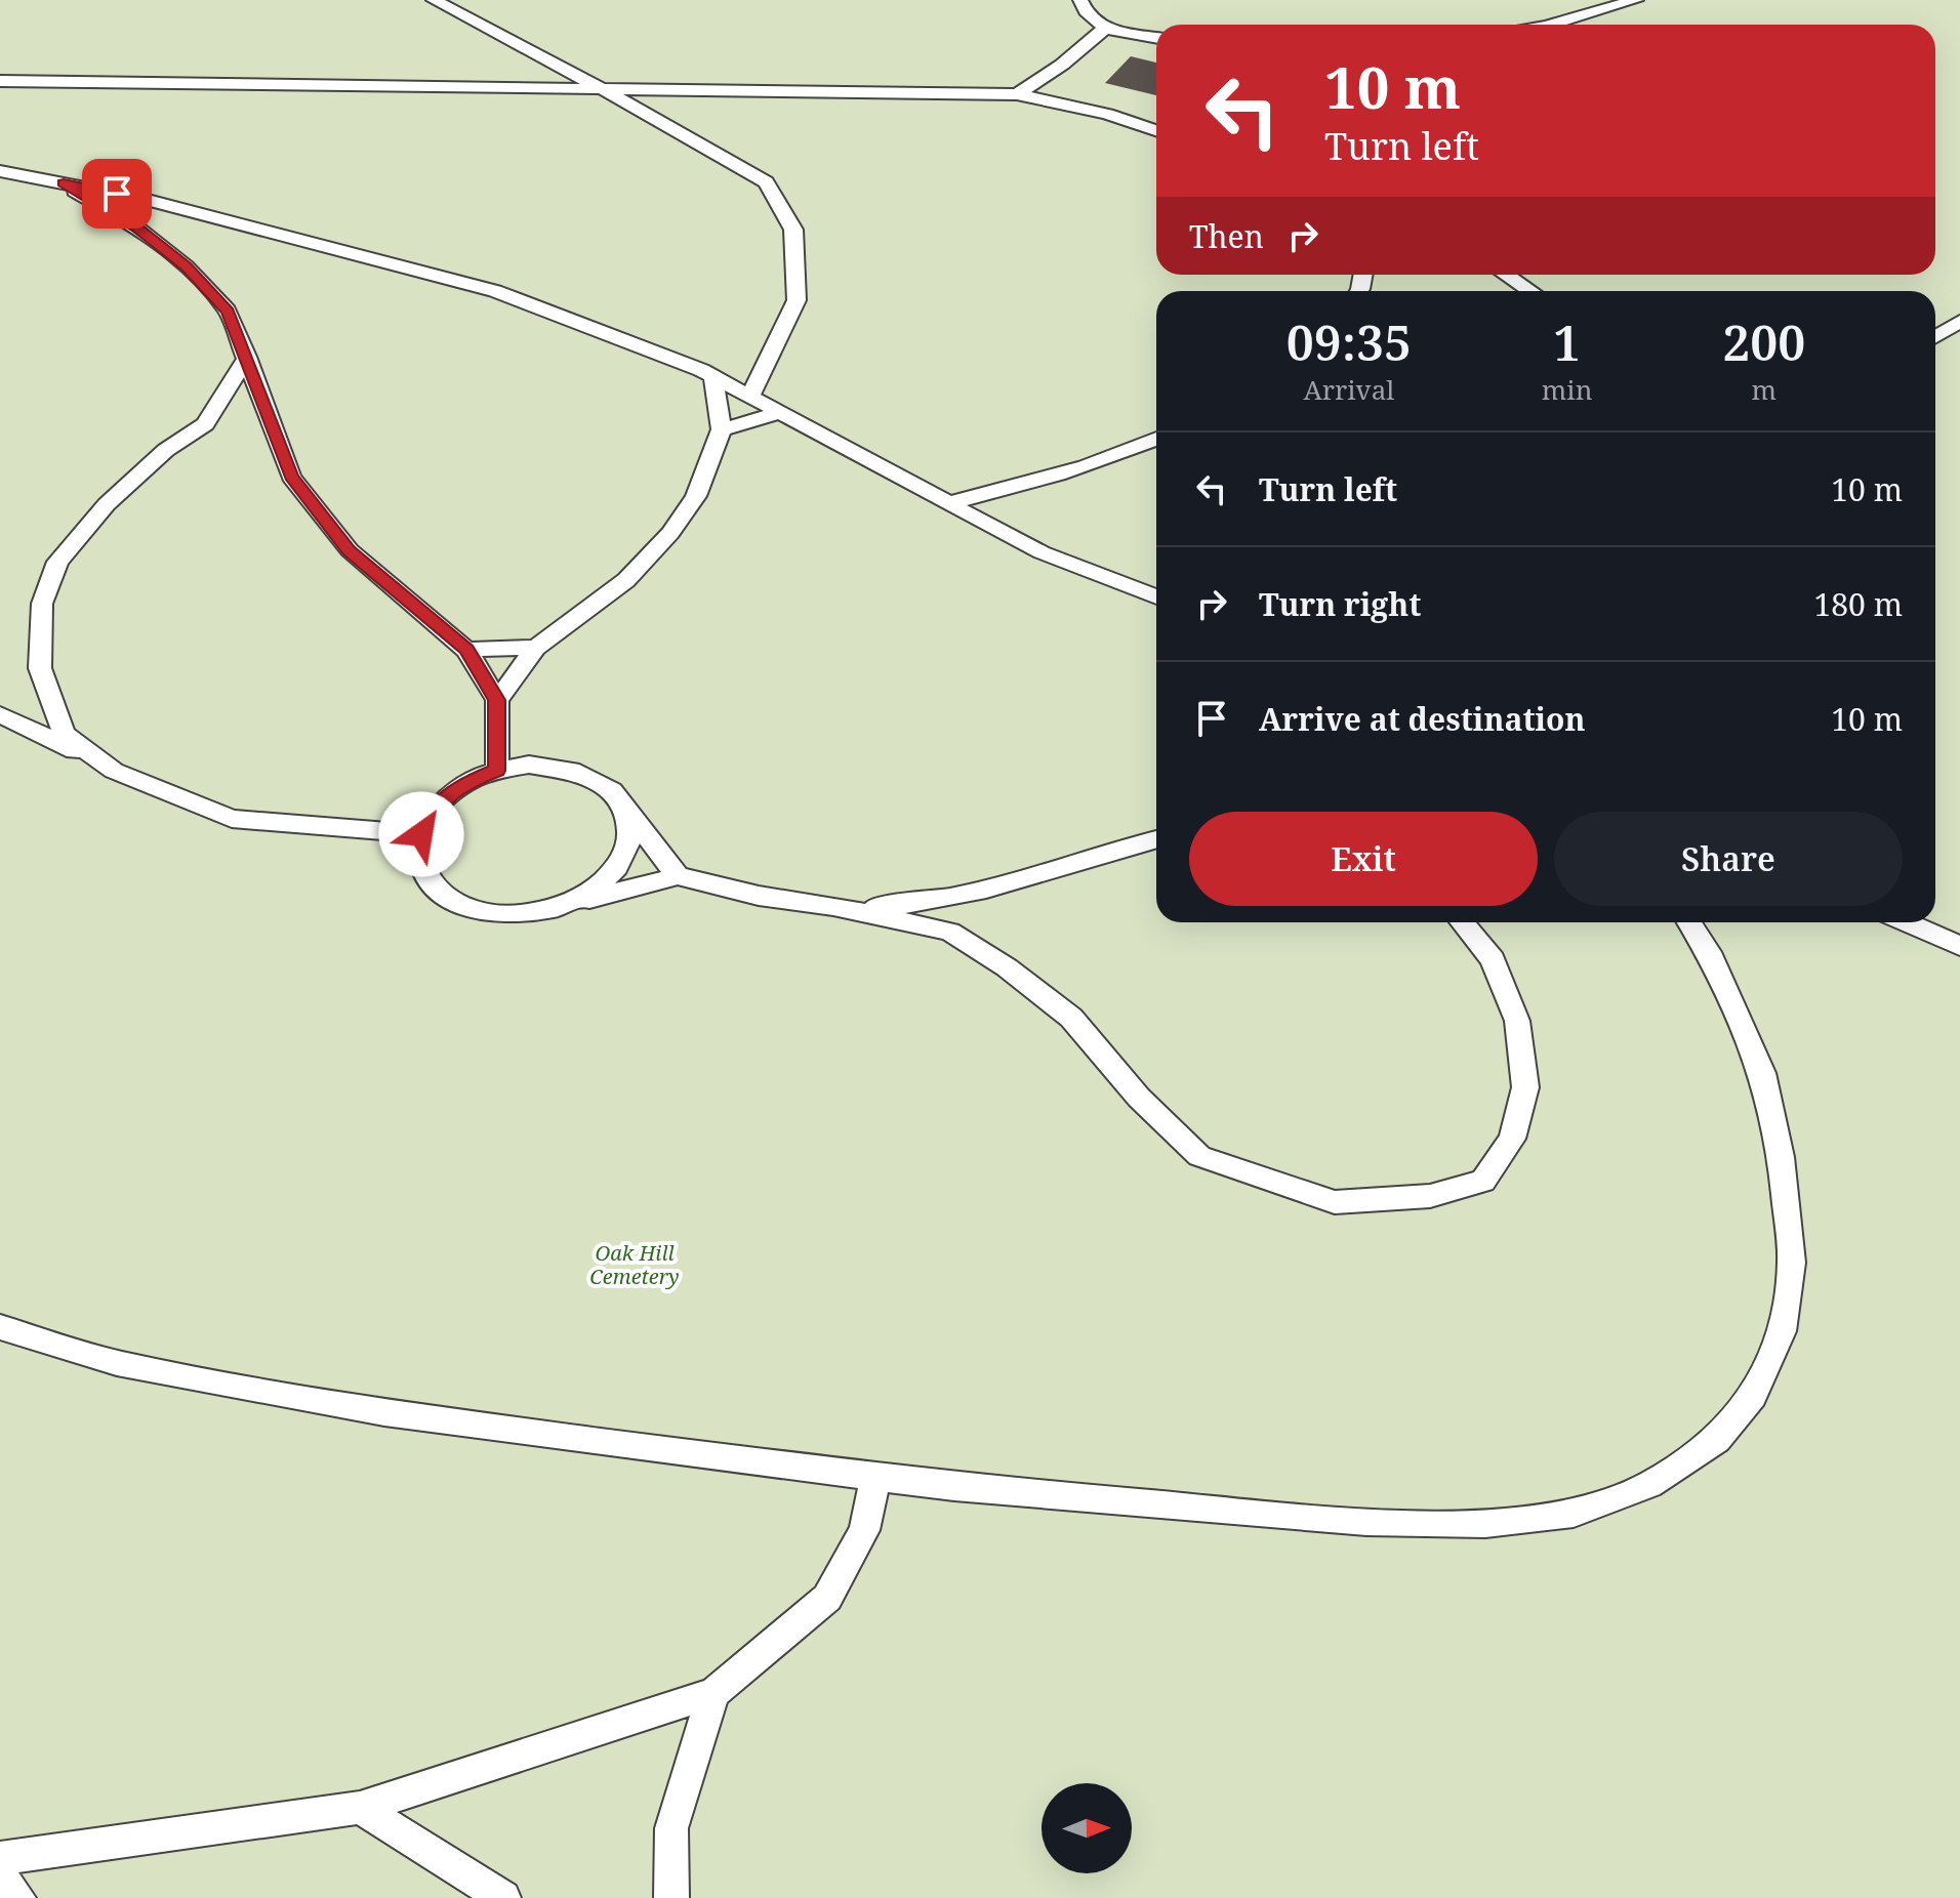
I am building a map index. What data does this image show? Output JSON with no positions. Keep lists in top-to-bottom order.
{
  "parks": ["Oak Hill Cemetery"],
  "north": "right",
  "page": {
    "turn": ["10 m", "Turn left"],
    "then": "Then",
    "eta": [
      "09:35",
      "Arrival",
      "1",
      "min",
      "200",
      "m"
    ],
    "list": [
      {
        "name": "Turn left",
        "value": "10 m"
      },
      {
        "name": "Turn right",
        "value": "180 m"
      },
      {
        "name": "Arrive at destination",
        "value": "10 m"
      }
    ],
    "buttons": ["Exit", "Share"]
  }
}
